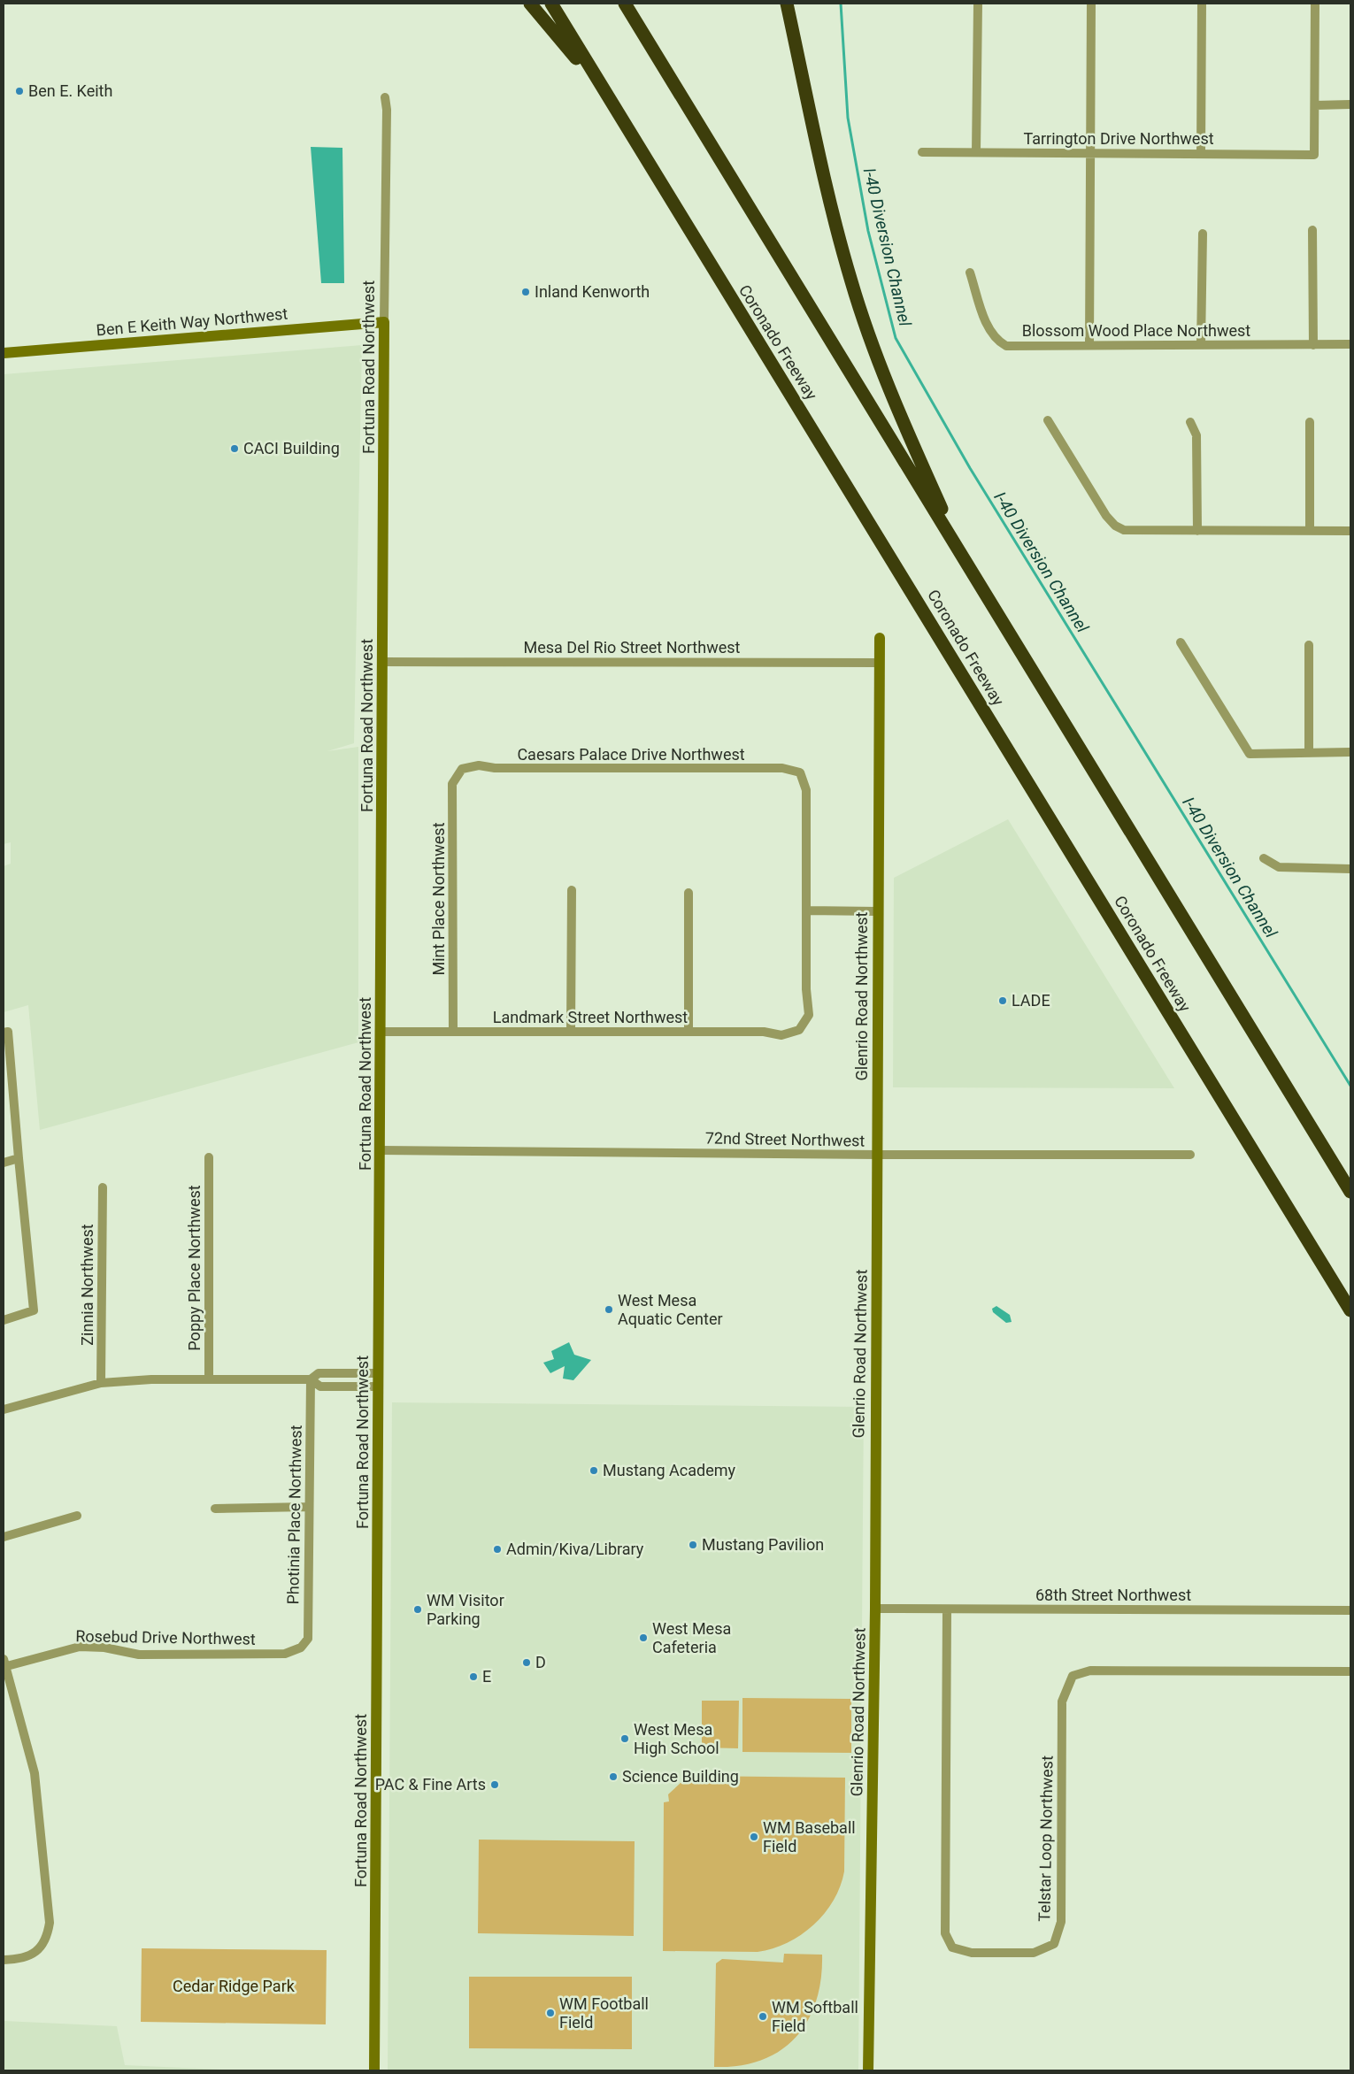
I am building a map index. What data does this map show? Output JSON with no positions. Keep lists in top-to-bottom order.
{
  "streets": {
    "highway": ["Coronado Freeway"],
    "street": [
      "Tarrington Drive Northwest",
      "Ben E Keith Way Northwest",
      "Blossom Wood Place Northwest",
      "Fortuna Road Northwest",
      "Mesa Del Rio Street Northwest",
      "Caesars Palace Drive Northwest",
      "Mint Place Northwest",
      "Glenrio Road Northwest",
      "Landmark Street Northwest",
      "72nd Street Northwest",
      "Poppy Place Northwest",
      "Zinnia Northwest",
      "Photinia Place Northwest",
      "68th Street Northwest",
      "Rosebud Drive Northwest",
      "Telstar Loop Northwest"
    ]
  },
  "crossings": [
    ["Ben E Keith Way Northwest", "Fortuna Road Northwest"],
    ["Fortuna Road Northwest", "Mesa Del Rio Street Northwest"],
    ["Fortuna Road Northwest", "Landmark Street Northwest"],
    ["Fortuna Road Northwest", "72nd Street Northwest"],
    ["Mesa Del Rio Street Northwest", "Glenrio Road Northwest"],
    ["Caesars Palace Drive Northwest", "Mint Place Northwest"],
    ["Caesars Palace Drive Northwest", "Landmark Street Northwest"],
    ["Mint Place Northwest", "Landmark Street Northwest"],
    ["Glenrio Road Northwest", "72nd Street Northwest"],
    ["Glenrio Road Northwest", "68th Street Northwest"],
    ["Photinia Place Northwest", "Rosebud Drive Northwest"],
    ["68th Street Northwest", "Telstar Loop Northwest"]
  ],
  "water": ["I-40 Diversion Channel"],
  "parks": ["Cedar Ridge Park"],
  "places": [
    "Ben E. Keith",
    "Inland Kenworth",
    "CACI Building",
    "LADE",
    "West Mesa Aquatic Center",
    "Mustang Academy",
    "Mustang Pavilion",
    "Admin/Kiva/Library",
    "WM Visitor Parking",
    "West Mesa Cafeteria",
    "D",
    "E",
    "West Mesa High School",
    "Science Building",
    "PAC & Fine Arts",
    "WM Baseball Field",
    "WM Football Field",
    "WM Softball Field"
  ]
}
